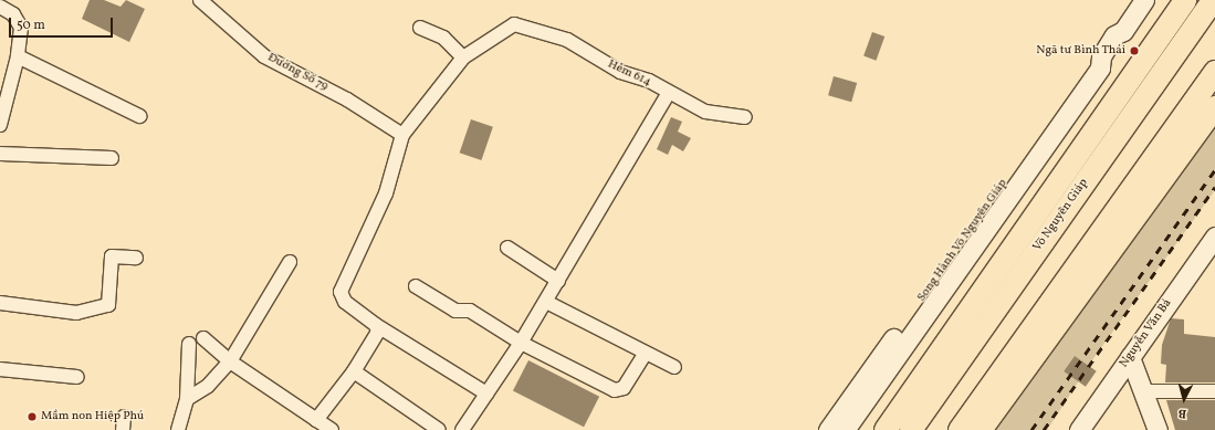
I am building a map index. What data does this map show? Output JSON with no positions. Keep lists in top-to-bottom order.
{
  "streets": {
    "highway": ["Võ Nguyên Giáp"],
    "main road": ["Song Hành Võ Nguyên Giáp", "Nguyễn Văn Bá"],
    "street": ["Đường Số 79", "Hẻm 614"]
  },
  "places": ["Ngã tư Bình Thái", "Mầm non Hiệp Phú"],
  "scale_bar": "50 m",
  "north": "bottom"
}
